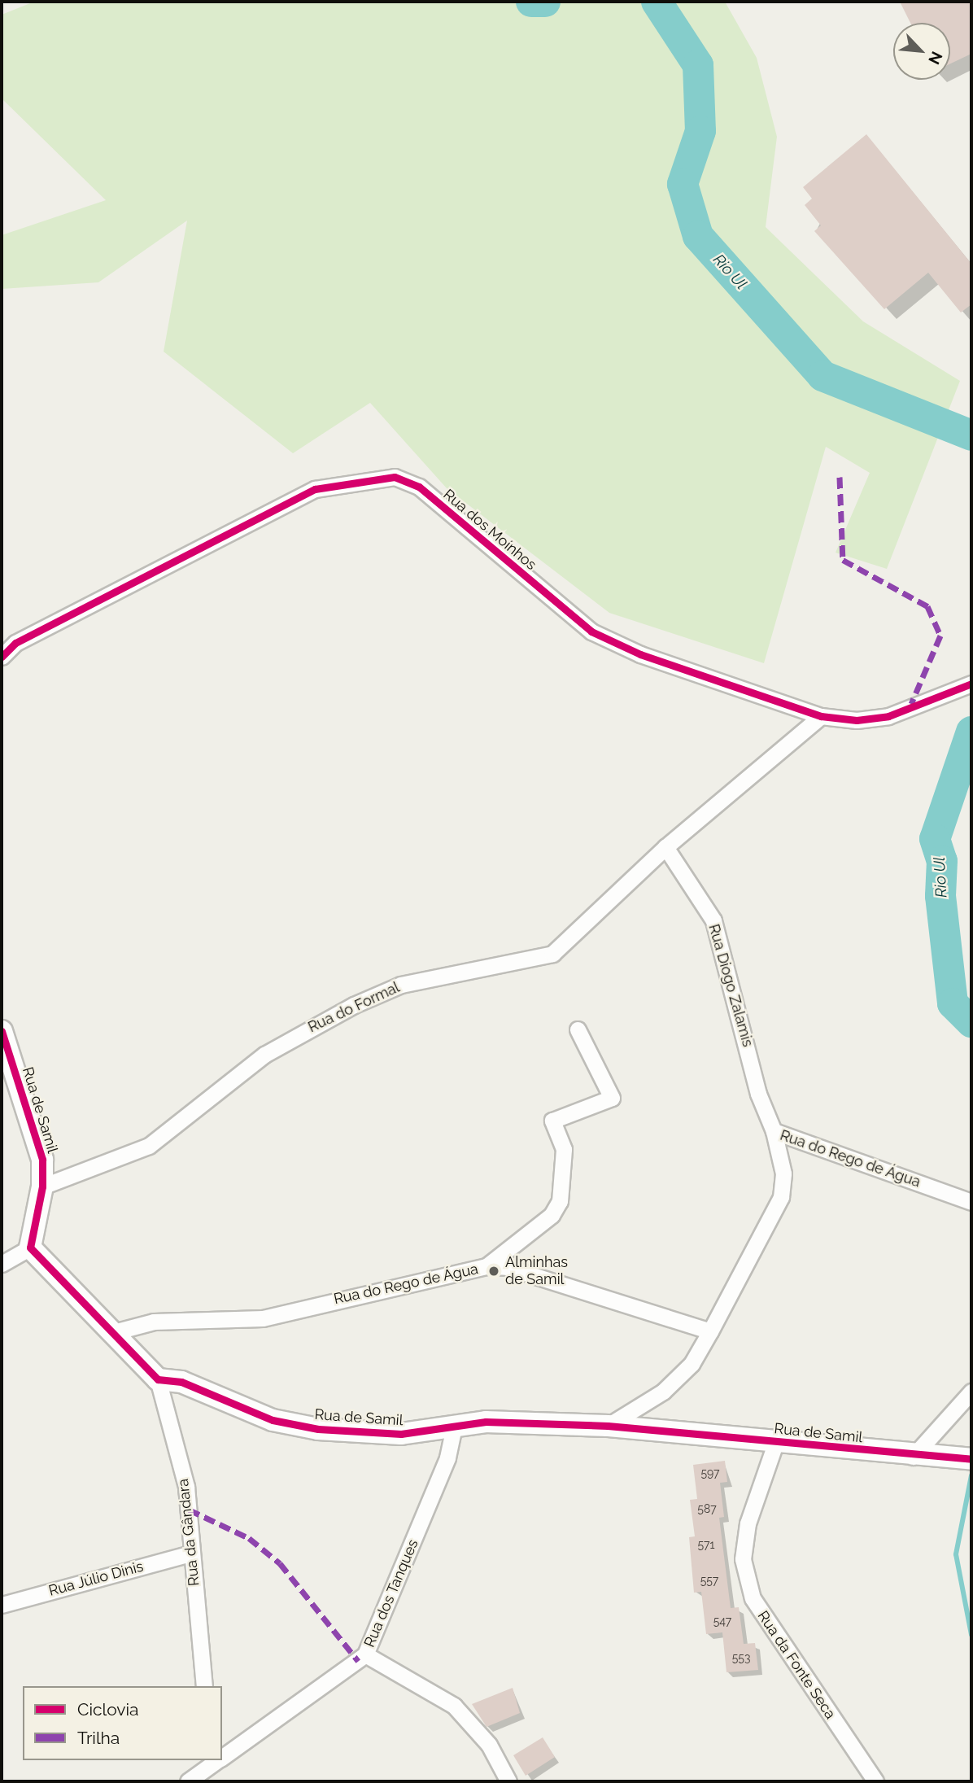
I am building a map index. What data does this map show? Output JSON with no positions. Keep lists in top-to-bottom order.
{
  "streets": {
    "street": [
      "Rua dos Moínhos",
      "Rua Diogo Zalamis",
      "Rua do Formal",
      "Rua de Samil",
      "Rua do Rego de Água",
      "Rua da Gândara",
      "Rua Júlio Dinis",
      "Rua dos Tanques",
      "Rua da Fonte Seca"
    ]
  },
  "crossings": [
    ["Rua Diogo Zalamis", "Rua do Formal"],
    ["Rua Diogo Zalamis", "Rua do Rego de Água"],
    ["Rua do Formal", "Rua de Samil"],
    ["Rua de Samil", "Rua da Gândara"],
    ["Rua de Samil", "Rua dos Tanques"],
    ["Rua de Samil", "Rua da Fonte Seca"],
    ["Rua da Gândara", "Rua Júlio Dinis"]
  ],
  "water": ["Rio Ul"],
  "places": ["Alminhas de Samil"],
  "house_numbers": [
    "597",
    "587",
    "571",
    "557",
    "547",
    "553"
  ],
  "legend": ["Ciclovia", "Trilha"],
  "north": "bottom right"
}
